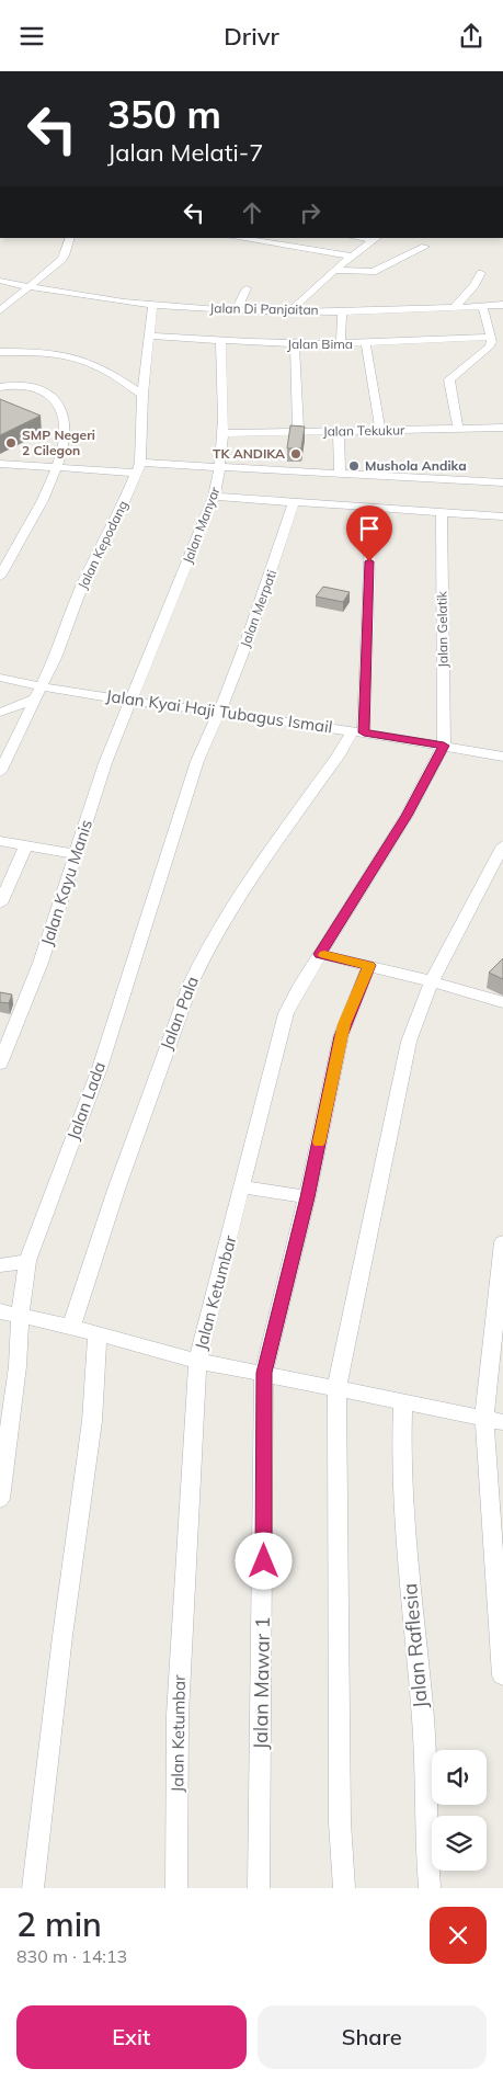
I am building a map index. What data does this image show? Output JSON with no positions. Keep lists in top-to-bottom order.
{
  "streets": {
    "street": [
      "Jalan Di Panjaitan",
      "Jalan Bima",
      "Jalan Tekukur",
      "Jalan Manyar",
      "Jalan Kepodang",
      "Jalan Merpati",
      "Jalan Gelatik",
      "Jalan Kyai Haji Tubagus Ismail",
      "Jalan Kayu Manis",
      "Jalan Pala",
      "Jalan Lada",
      "Jalan Ketumbar",
      "Jalan Raflesia",
      "Jalan Mawar 1"
    ]
  },
  "crossings": [
    ["Jalan Di Panjaitan", "Jalan Kepodang"],
    ["Jalan Bima", "Jalan Manyar"],
    ["Jalan Bima", "Jalan Kepodang"],
    ["Jalan Tekukur", "Jalan Manyar"],
    ["Jalan Manyar", "Jalan Kyai Haji Tubagus Ismail"],
    ["Jalan Manyar", "Jalan Kayu Manis"],
    ["Jalan Kepodang", "Jalan Kyai Haji Tubagus Ismail"],
    ["Jalan Merpati", "Jalan Kyai Haji Tubagus Ismail"],
    ["Jalan Merpati", "Jalan Lada"],
    ["Jalan Gelatik", "Jalan Kyai Haji Tubagus Ismail"],
    ["Jalan Gelatik", "Jalan Ketumbar"],
    ["Jalan Kyai Haji Tubagus Ismail", "Jalan Kayu Manis"],
    ["Jalan Kyai Haji Tubagus Ismail", "Jalan Pala"],
    ["Jalan Kyai Haji Tubagus Ismail", "Jalan Lada"],
    ["Jalan Kyai Haji Tubagus Ismail", "Jalan Ketumbar"]
  ],
  "places": ["SMP Negeri 2 Cilegon", "TK ANDIKA", "Mushola Andika"],
  "page": {
    "header": "Drivr",
    "turn": ["350 m", "Jalan Melati-7"],
    "heading": ["2 min", "830 m · 14:13"],
    "buttons": ["Exit", "Share"]
  }
}
